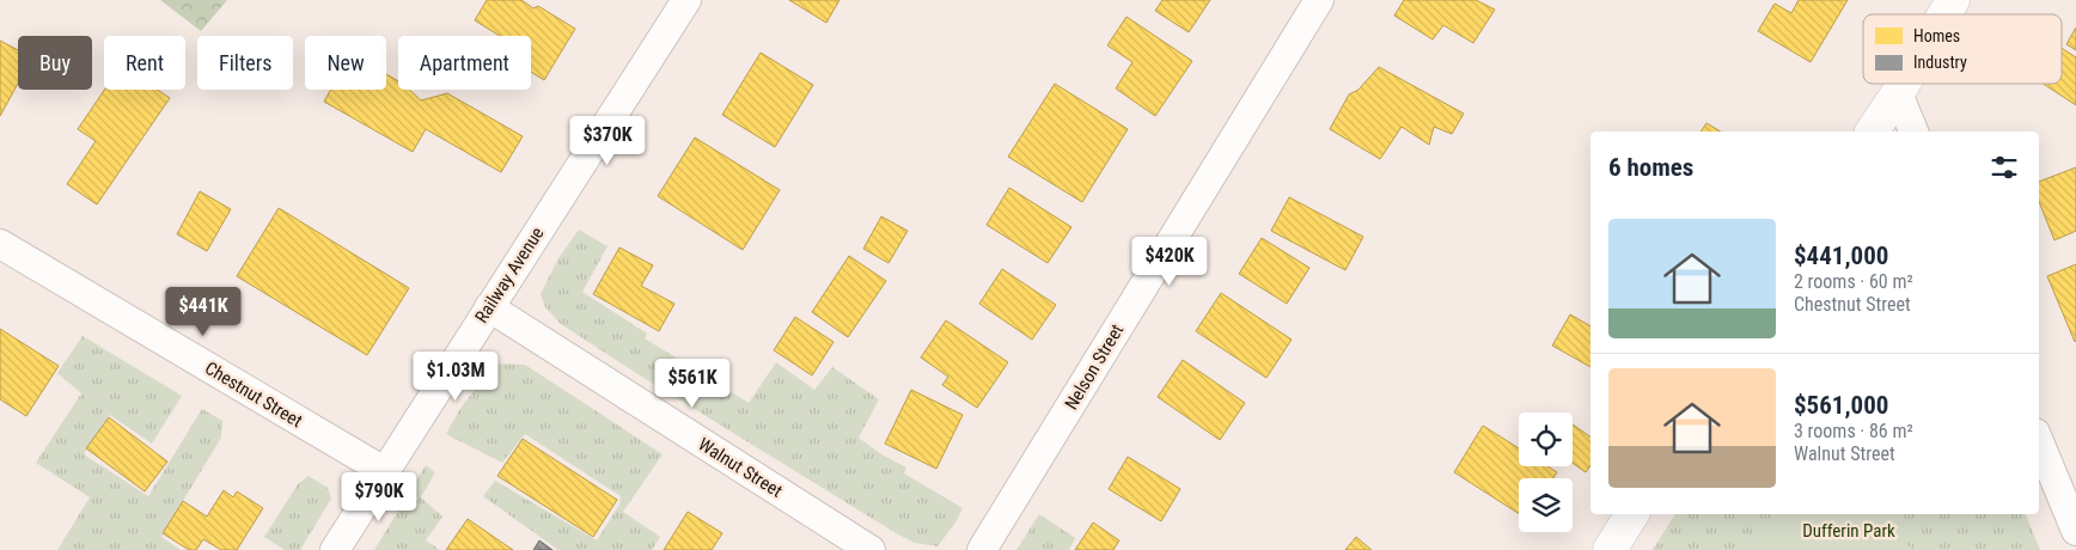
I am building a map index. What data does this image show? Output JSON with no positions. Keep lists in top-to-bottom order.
{
  "streets": {
    "street": [
      "Railway Avenue",
      "Nelson Street",
      "Chestnut Street",
      "Walnut Street"
    ]
  },
  "crossings": [
    ["Railway Avenue", "Chestnut Street"],
    ["Railway Avenue", "Walnut Street"]
  ],
  "parks": ["Dufferin Park"],
  "legend": ["Homes", "Industry"],
  "page": {
    "chip": [
      "Buy",
      "Rent",
      "Filters",
      "New",
      "Apartment"
    ],
    "price": [
      "$370K",
      "$420K",
      "$441K",
      "$1.03M",
      "$561K",
      "$790K"
    ],
    "heading": "6 homes",
    "list": [
      {
        "name": "$441,000",
        "note": "2 rooms · 60 m² · Chestnut Street"
      },
      {
        "name": "$561,000",
        "note": "3 rooms · 86 m² · Walnut Street"
      }
    ]
  }
}
